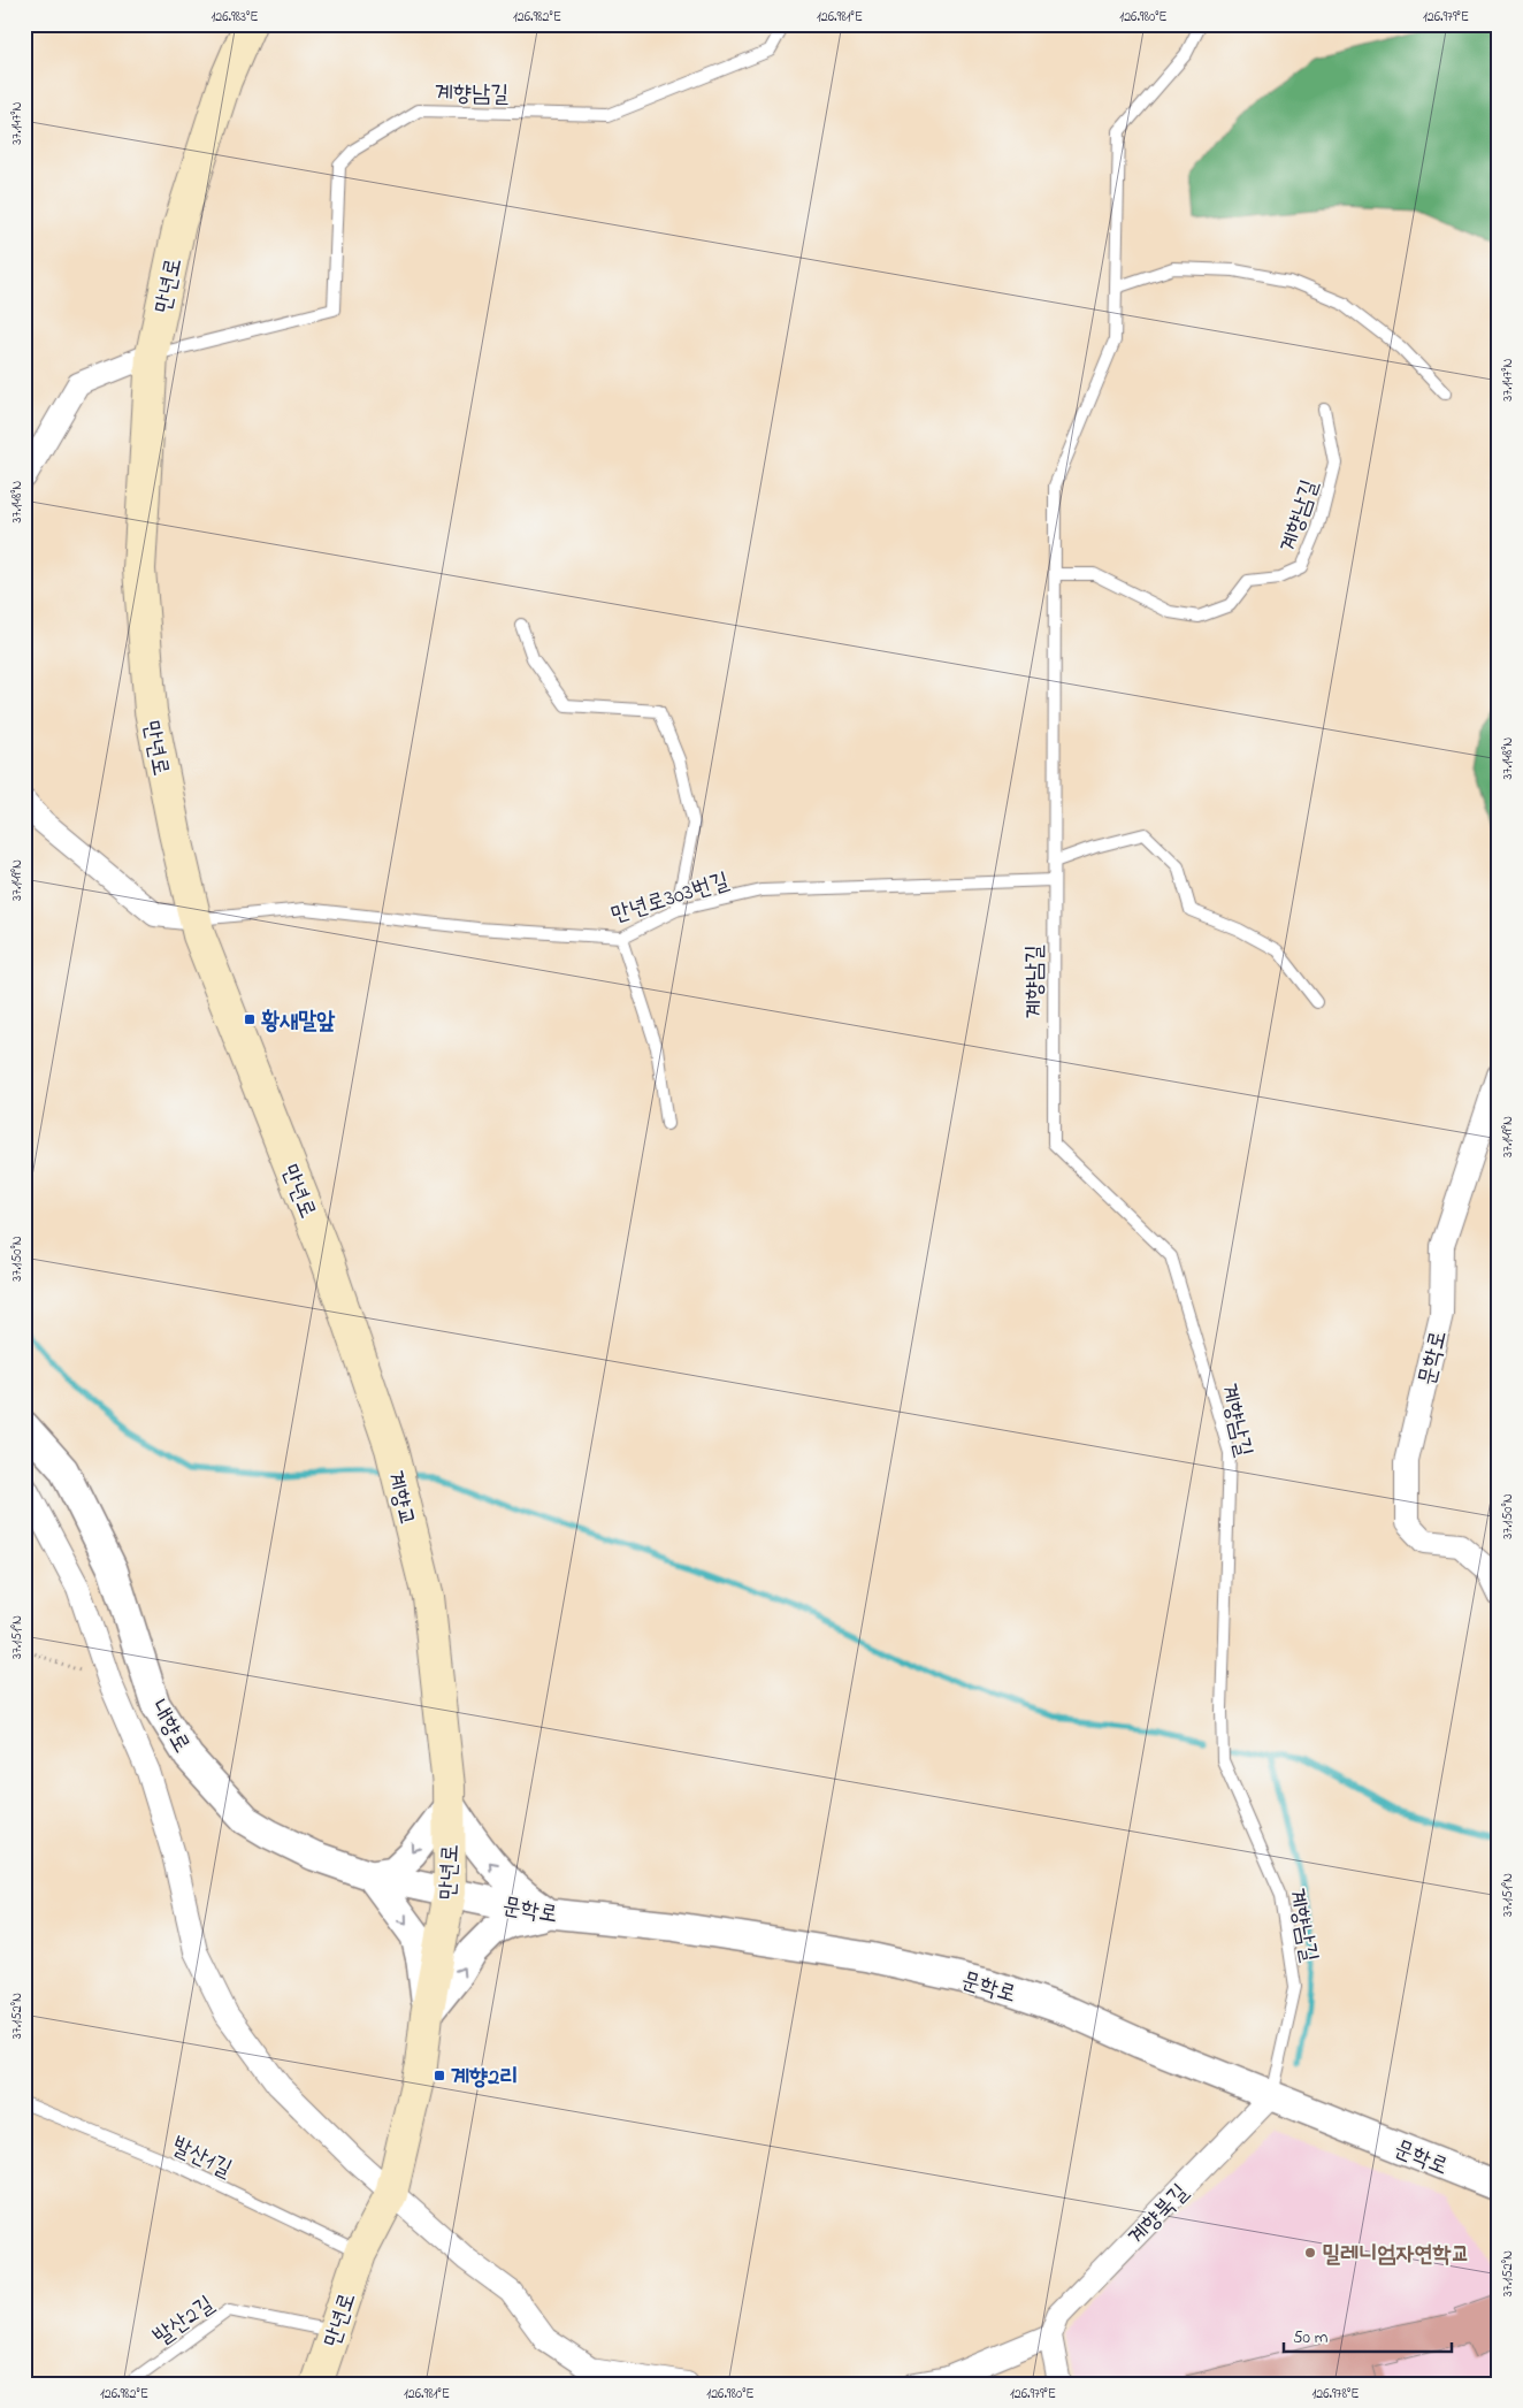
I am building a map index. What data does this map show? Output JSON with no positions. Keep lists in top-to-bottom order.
{
  "streets": {
    "main road": ["만년로", "계향교"],
    "street": ["문학로", "내향로", "계향북길"],
    "lane": [
      "계향남길",
      "만년로303번길",
      "발산1길",
      "발산2길"
    ]
  },
  "crossings": [
    ["계향남길", "만년로"],
    ["계향남길", "만년로303번길"],
    ["계향남길", "문학로"],
    ["계향남길", "계향북길"],
    ["만년로", "만년로303번길"],
    ["만년로", "문학로"],
    ["만년로", "계향교"],
    ["만년로", "내향로"],
    ["만년로", "발산1길"],
    ["만년로", "발산2길"],
    ["문학로", "내향로"],
    ["문학로", "계향북길"]
  ],
  "places": {
    "transit": ["황새말앞", "계향2리"],
    "other": ["밀레니엄자연학교"]
  },
  "scale_bar": "50 m",
  "coordinates": [
    "126.983°E",
    "126.982°E",
    "126.981°E",
    "126.980°E",
    "126.979°E",
    "37.147°N",
    "37.148°N",
    "37.149°N",
    "37.150°N",
    "37.151°N",
    "37.152°N",
    "126.978°E"
  ]
}
